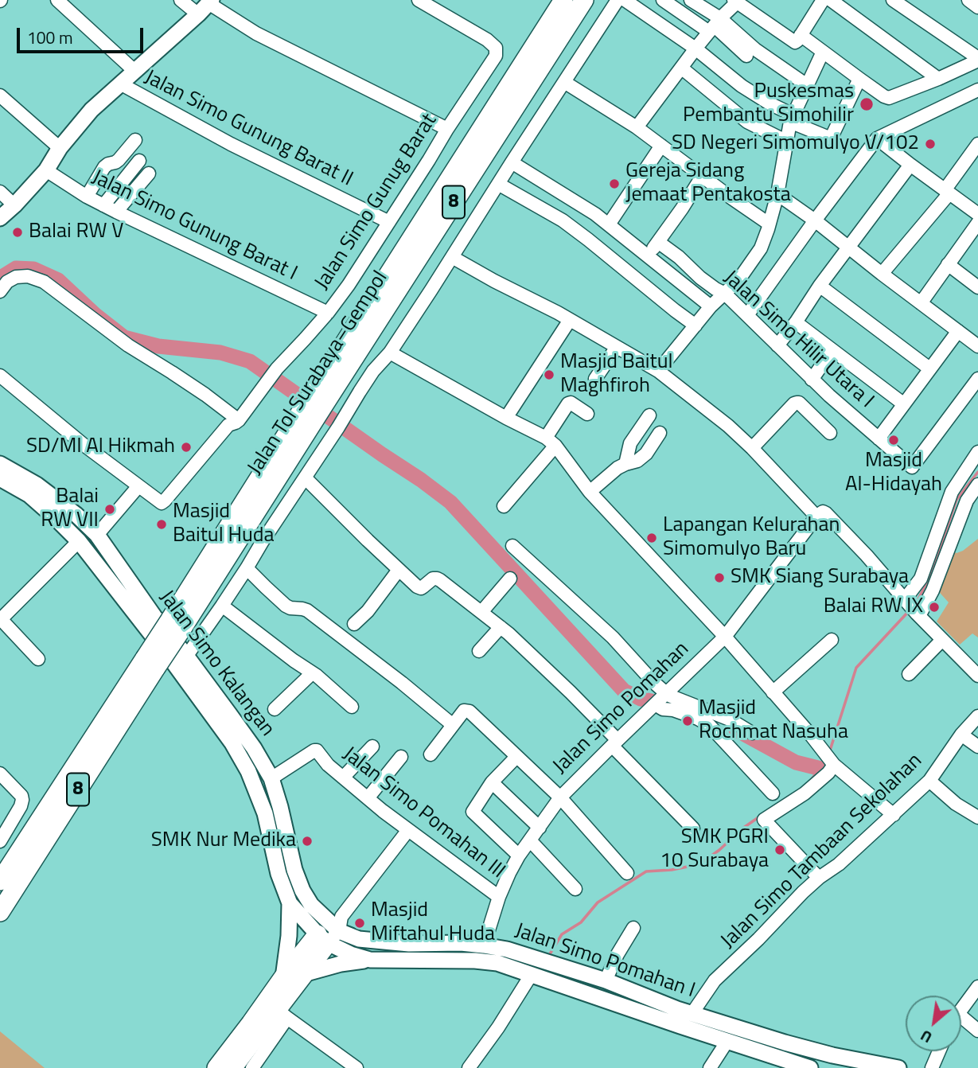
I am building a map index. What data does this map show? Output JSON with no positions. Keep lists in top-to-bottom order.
{
  "streets": {
    "highway": ["8", "Jalan Tol Surabaya–Gempol"],
    "main road": ["Jalan Simo Kalangan", "Jalan Simo Pomahan I"],
    "street": [
      "Jalan Simo Gunung Barat II",
      "Jalan Simo Gunug Barat",
      "Jalan Simo Gunung Barat I",
      "Jalan Simo Hilir Utara I",
      "Jalan Simo Pomahan",
      "Jalan Simo Pomahan III",
      "Jalan Simo Tambaan Sekolahan"
    ]
  },
  "crossings": [
    ["Jalan Simo Gunung Barat II", "Jalan Simo Gunug Barat"],
    ["Jalan Simo Gunug Barat", "Jalan Simo Gunung Barat I"],
    ["Jalan Simo Kalangan", "Jalan Simo Pomahan III"],
    ["Jalan Simo Kalangan", "Jalan Simo Pomahan I"],
    ["Jalan Simo Pomahan", "Jalan Simo Pomahan III"],
    ["Jalan Simo Pomahan", "Jalan Simo Pomahan I"],
    ["Jalan Simo Tambaan Sekolahan", "Jalan Simo Pomahan I"]
  ],
  "places": [
    "Puskesmas Pembantu Simohilir",
    "SD Negeri Simomulyo V/102",
    "Gereja Sidang Jemaat Pentakosta",
    "Balai RW V",
    "Masjid Baitul Maghfiroh",
    "Masjid Al-Hidayah",
    "SD/MI Al Hikmah",
    "Balai RW VII",
    "Masjid Baitul Huda",
    "Lapangan Kelurahan Simomulyo Baru",
    "SMK Siang Surabaya",
    "Balai RW IX",
    "Masjid Rochmat Nasuha",
    "SMK Nur Medika",
    "SMK PGRI 10 Surabaya",
    "Masjid Miftahul Huda"
  ],
  "scale_bar": "100 m",
  "north": "bottom left"
}
